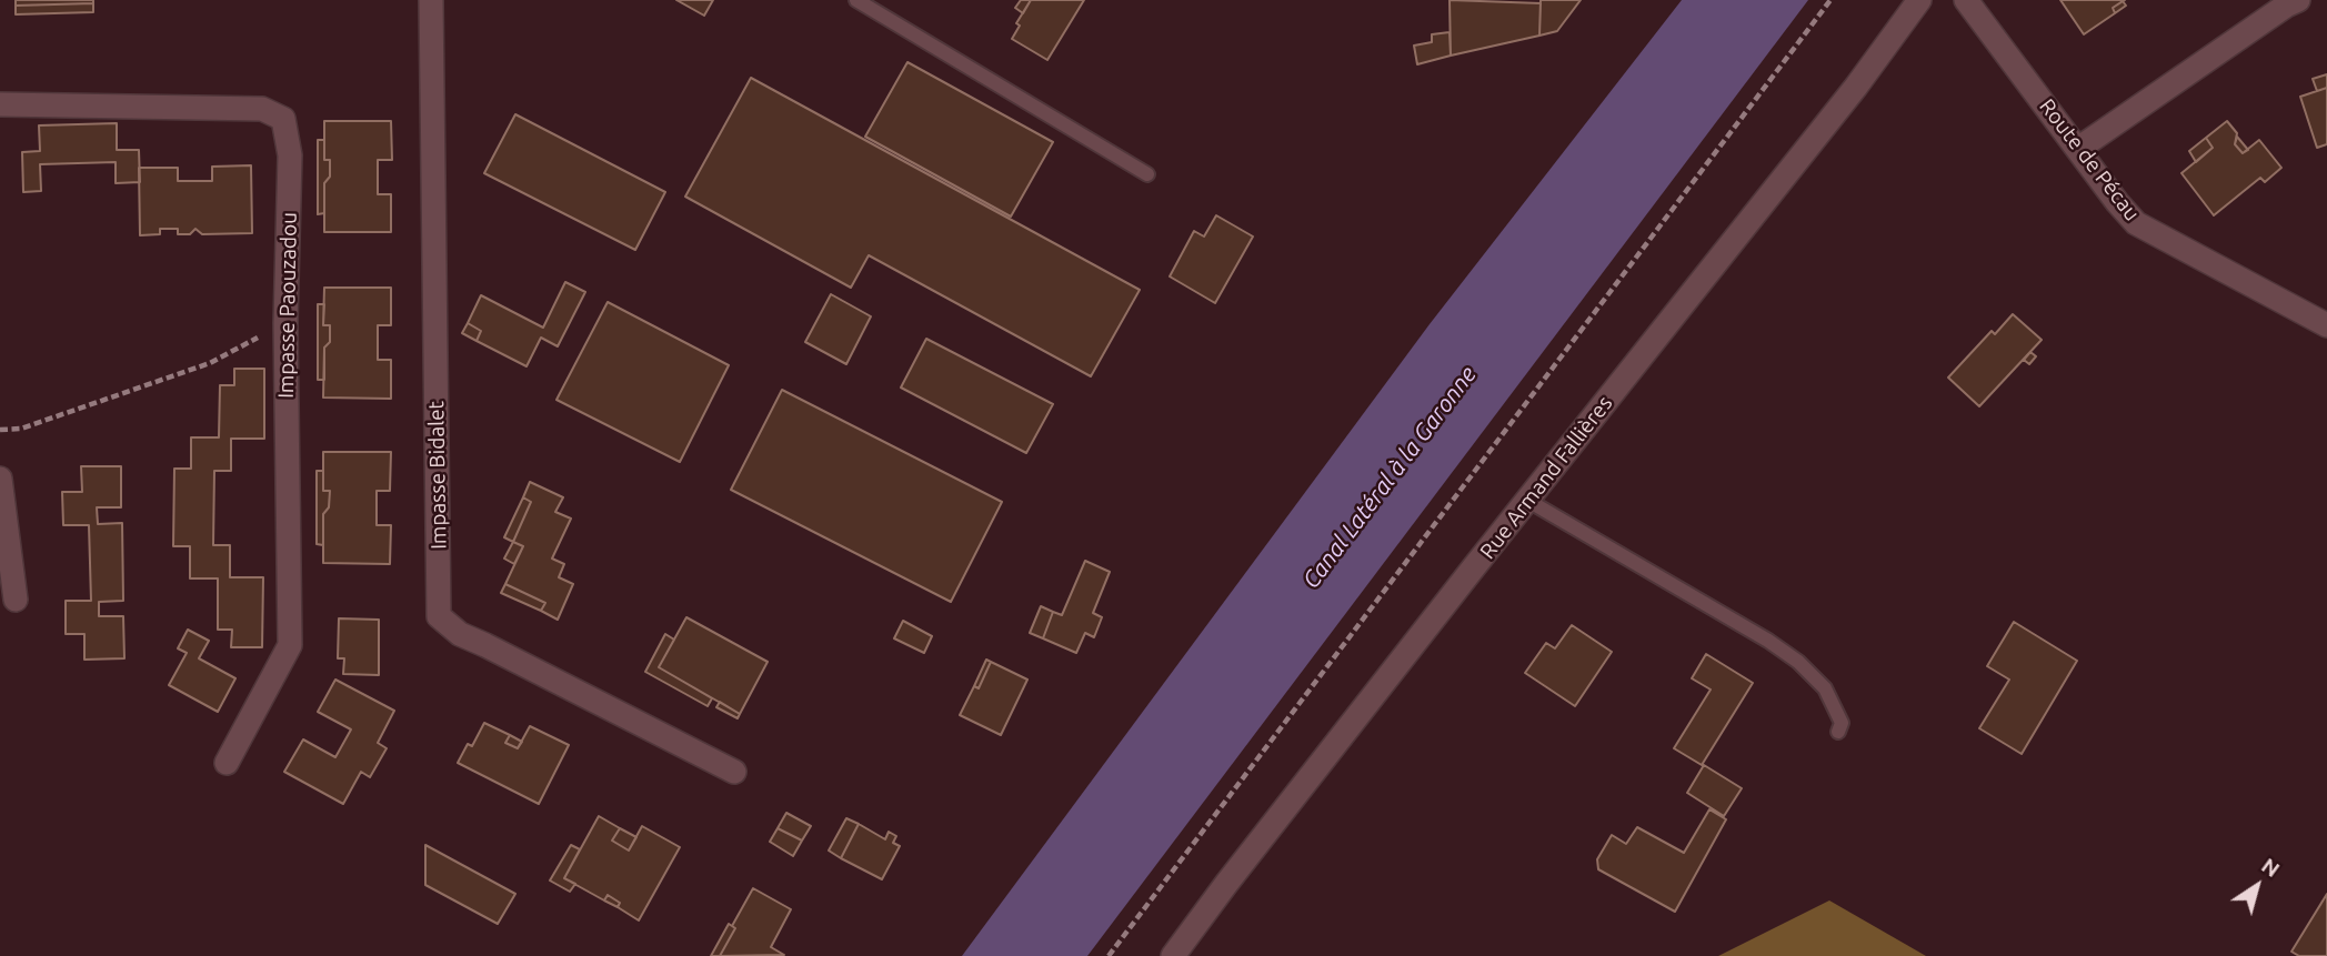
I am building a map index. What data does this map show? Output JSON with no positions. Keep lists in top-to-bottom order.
{
  "streets": {
    "street": [
      "Route de Pécau",
      "Impasse Paouzadou",
      "Impasse Bidalet",
      "Rue Armand Fallières"
    ]
  },
  "water": ["Canal Latéral à la Garonne"],
  "north": "top right"
}
